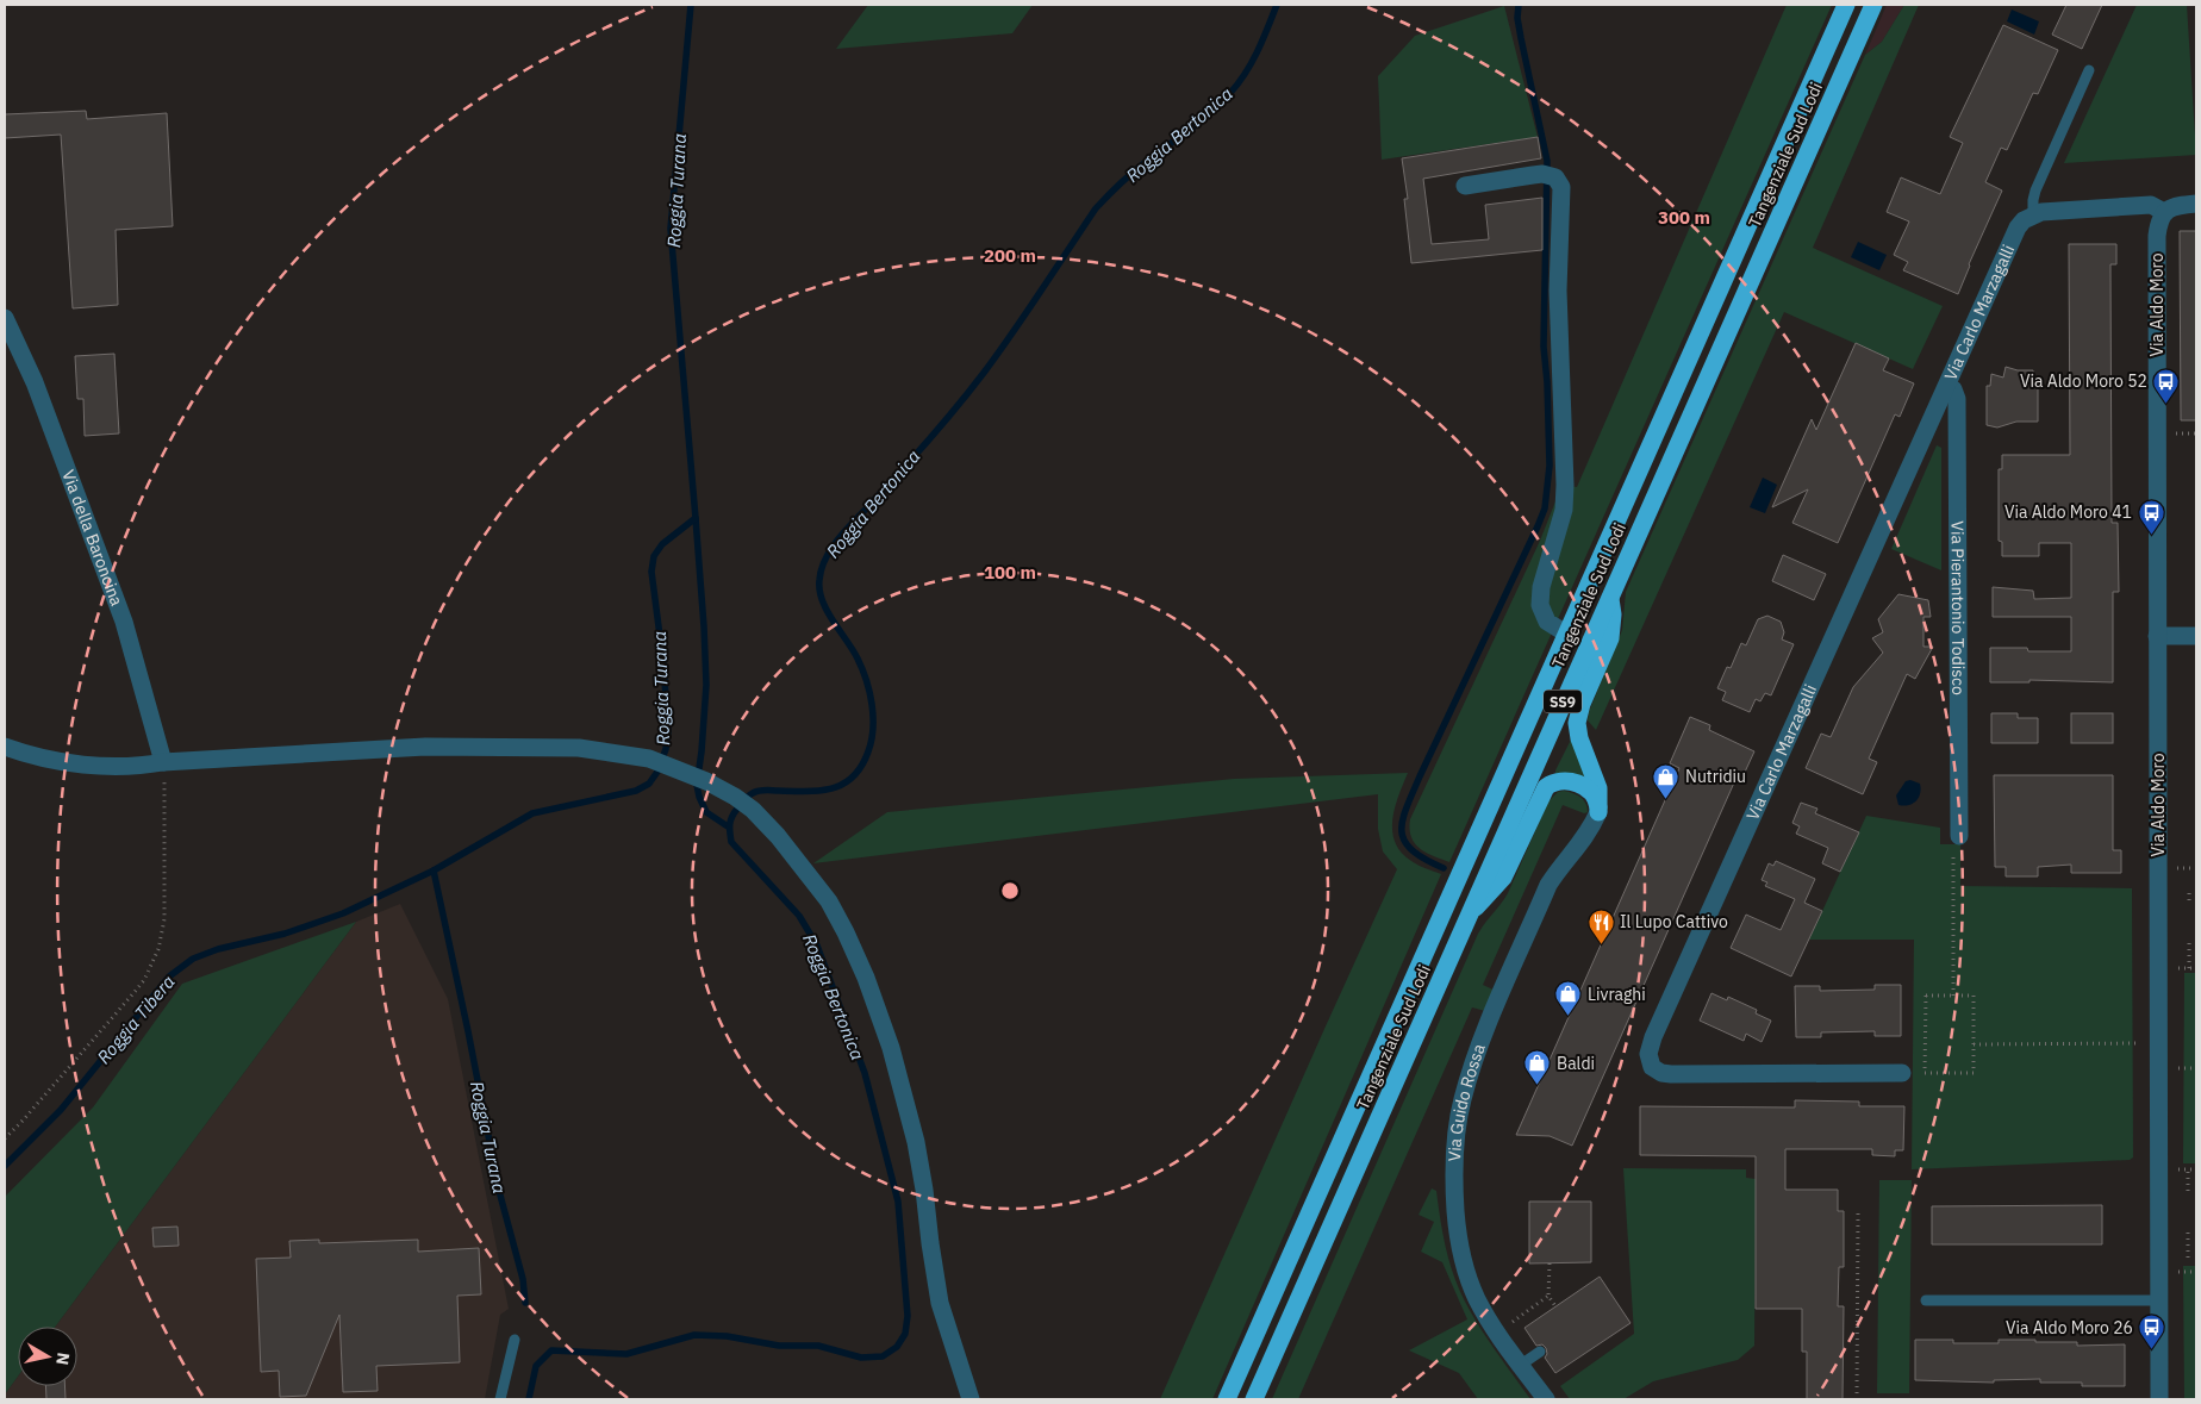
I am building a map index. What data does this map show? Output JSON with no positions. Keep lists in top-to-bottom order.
{
  "streets": {
    "highway": ["Tangenziale Sud Lodi", "SS9"],
    "street": [
      "Via Aldo Moro",
      "Via Carlo Marzagalli",
      "Via della Baroncina",
      "Via Pierantonio Todisco",
      "Via Guido Rossa"
    ]
  },
  "crossings": [
    ["Via Carlo Marzagalli", "Via Pierantonio Todisco"]
  ],
  "water": ["Roggia Bertonica", "Roggia Turana", "Roggia Tibera"],
  "places": {
    "bus stop": ["Via Aldo Moro 52", "Via Aldo Moro 41", "Via Aldo Moro 26"],
    "shop": ["Nutridiu", "Livraghi", "Baldi"],
    "restaurant": ["Il Lupo Cattivo"]
  },
  "north": "right",
  "rings": ["300 m", "200 m", "100 m"]
}
